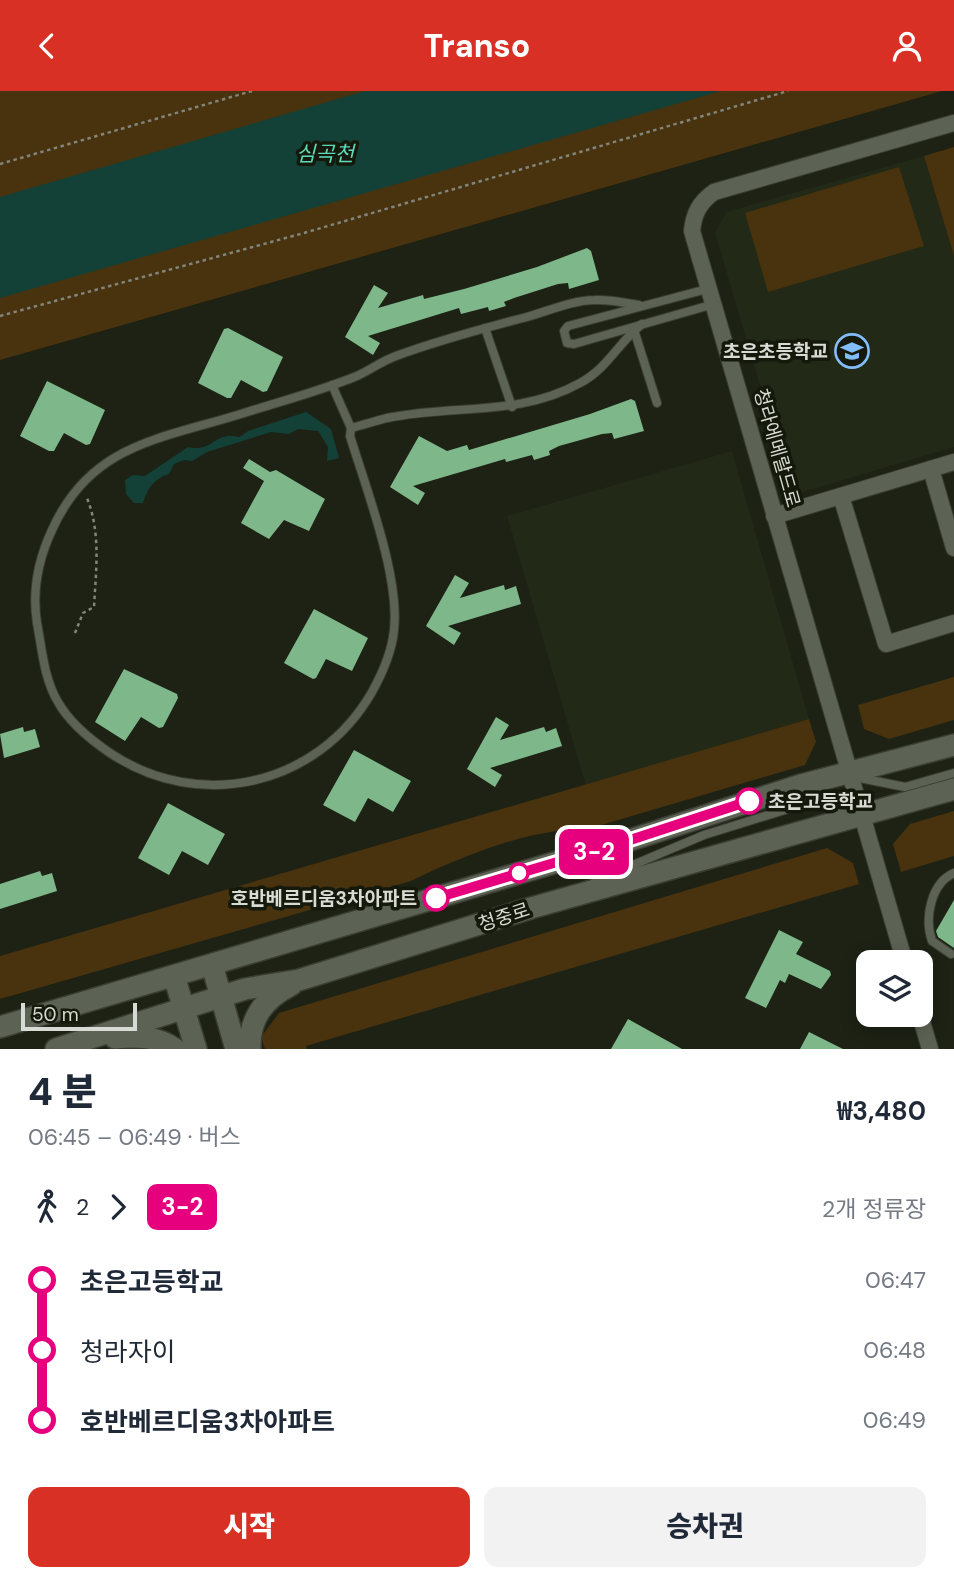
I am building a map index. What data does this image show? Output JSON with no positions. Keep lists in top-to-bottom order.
{
  "streets": {
    "main road": ["청중로"],
    "street": ["청라에메랄드로"]
  },
  "crossings": [
    ["청라에메랄드로", "청중로"]
  ],
  "water": ["심곡천"],
  "places": {
    "school or university": ["초은초등학교"],
    "other": ["초은고등학교", "호반베르디움3차아파트"]
  },
  "lines": ["bus line 3-2"],
  "scale_bar": "50 m",
  "page": {
    "header": "Transo",
    "on_map": "3-2",
    "scale": "50 m",
    "heading": ["4 분", "06:45 – 06:49 · 버스", "₩3,480"],
    "legs": ["2", "3-2", "2개 정류장"],
    "list": [
      {
        "name": "초은고등학교",
        "value": "06:47"
      },
      {
        "name": "청라자이",
        "value": "06:48"
      },
      {
        "name": "호반베르디움3차아파트",
        "value": "06:49"
      }
    ],
    "buttons": ["시작", "승차권"]
  }
}
